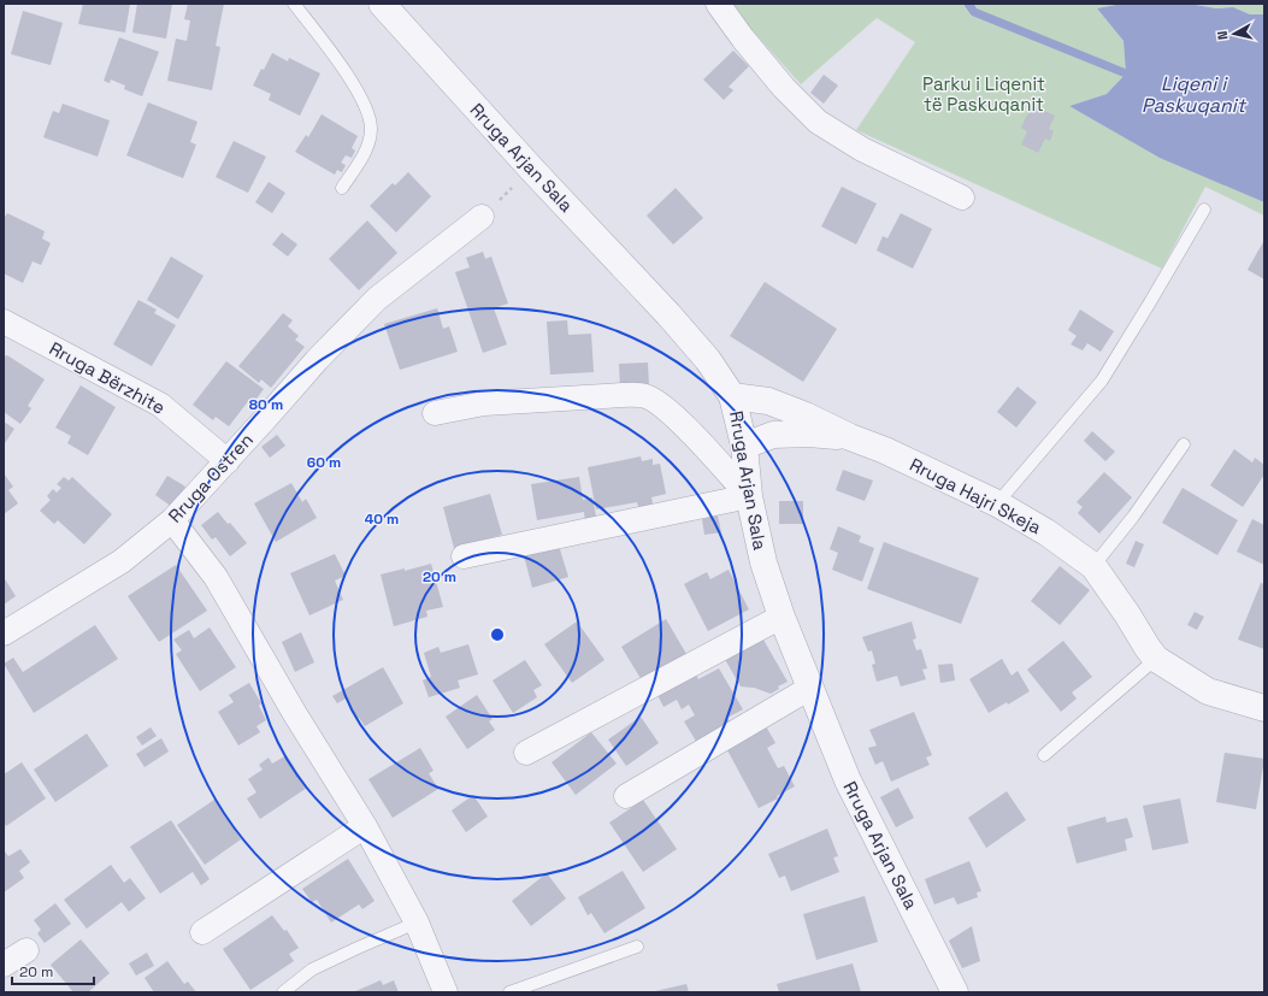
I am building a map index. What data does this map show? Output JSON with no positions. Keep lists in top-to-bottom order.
{
  "streets": {
    "street": [
      "Rruga Arjan Sala",
      "Rruga Bërzhite",
      "Rruga Ostren",
      "Rruga Hajri Skeja"
    ]
  },
  "crossings": [
    ["Rruga Arjan Sala", "Rruga Hajri Skeja"],
    ["Rruga Bërzhite", "Rruga Ostren"]
  ],
  "water": ["Liqeni i Paskuqanit"],
  "parks": ["Parku i Liqenit të Paskuqanit"],
  "scale_bar": "20 m",
  "north": "left",
  "rings": [
    "80 m",
    "60 m",
    "40 m",
    "20 m"
  ]
}
